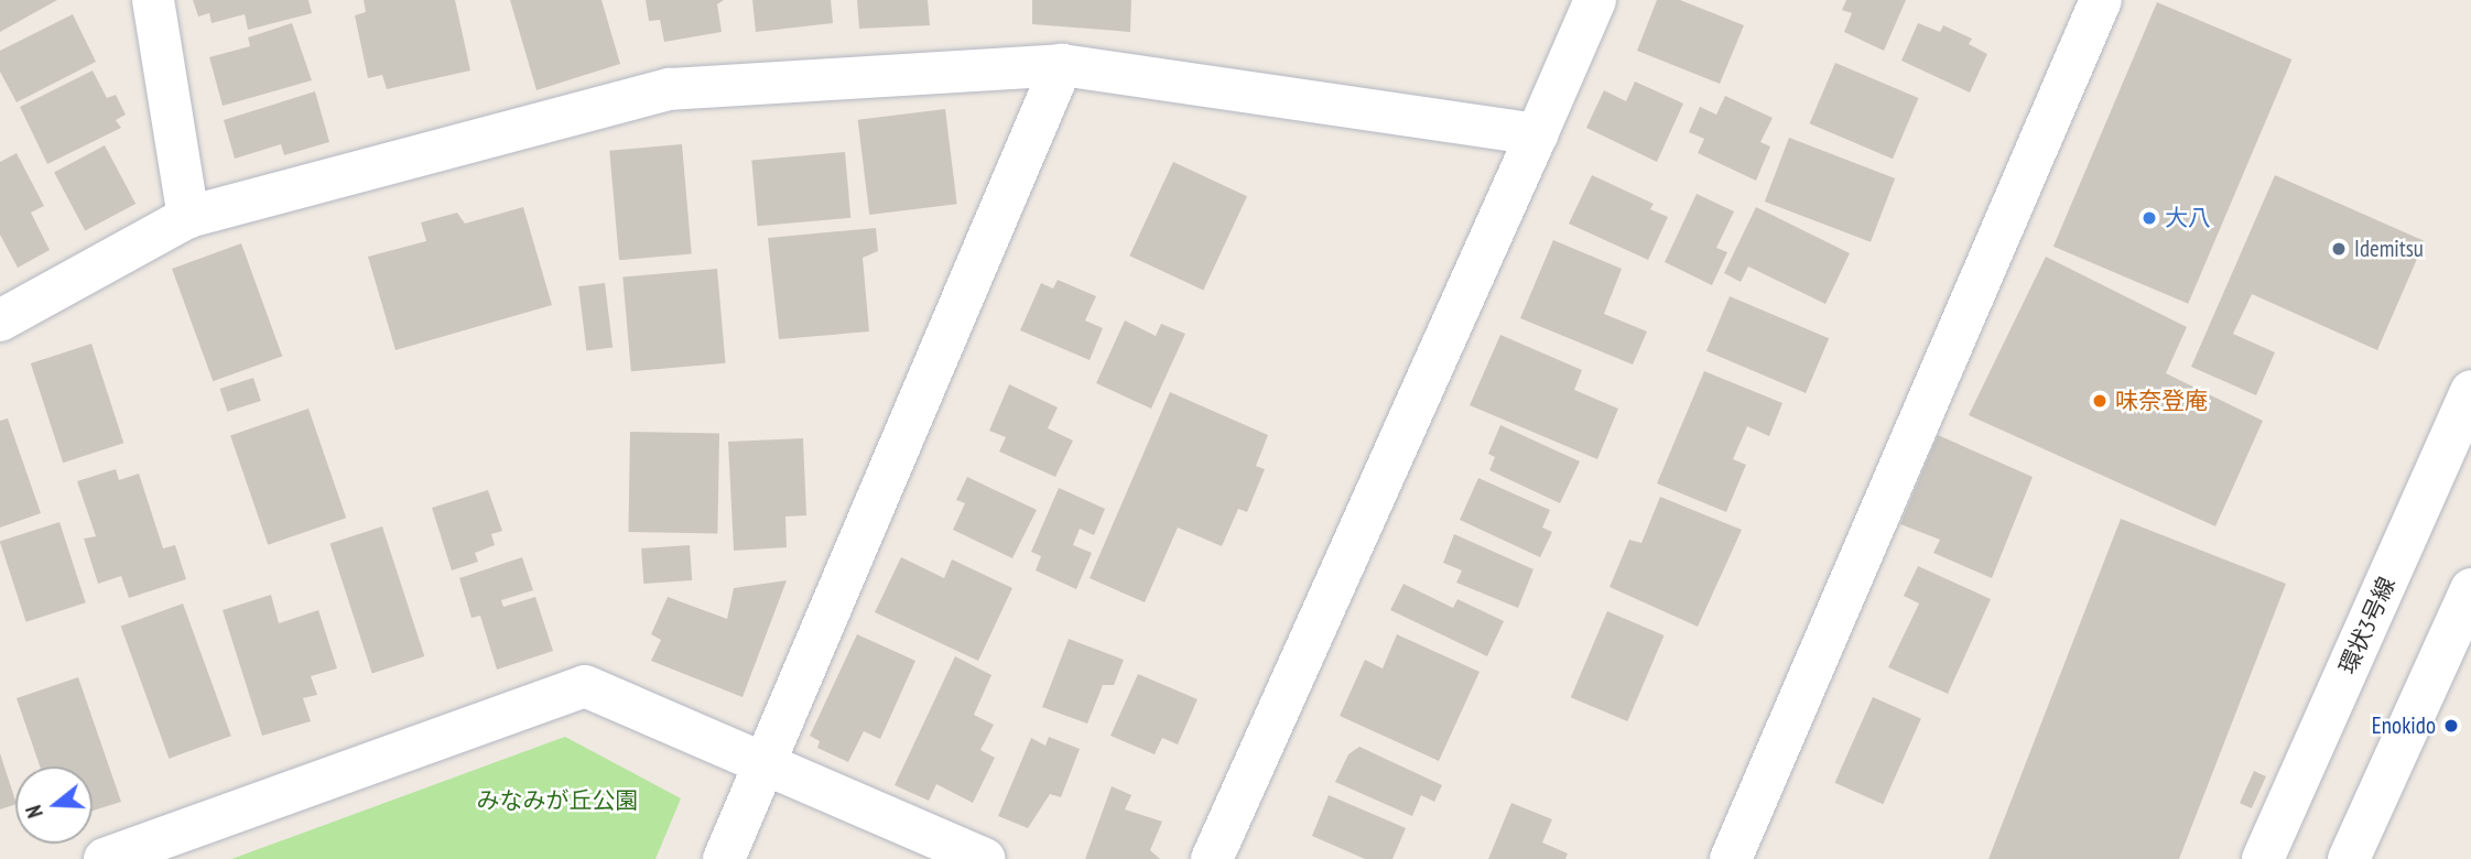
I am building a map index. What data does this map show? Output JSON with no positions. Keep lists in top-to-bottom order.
{
  "streets": {
    "street": ["環状3号線"]
  },
  "parks": ["みなみが丘公園"],
  "places": [
    "大八",
    "Idemitsu",
    "味奈登庵",
    "Enokido"
  ],
  "north": "left"
}
